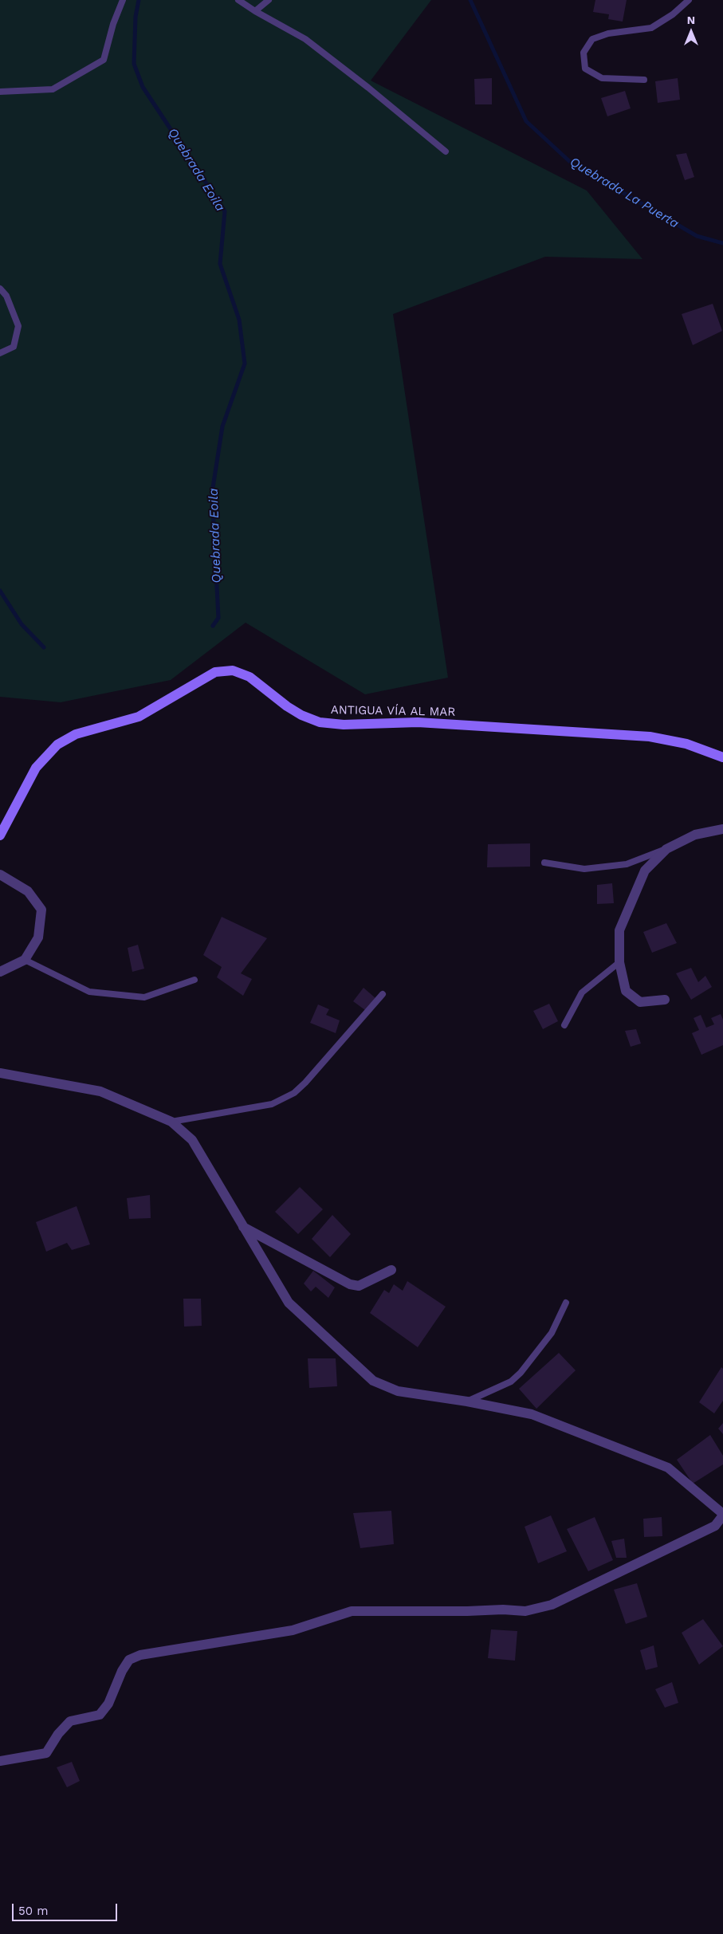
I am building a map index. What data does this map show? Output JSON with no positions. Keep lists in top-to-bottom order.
{
  "streets": {
    "main road": ["ANTIGUA VÍA AL MAR"]
  },
  "water": ["Quebrada Eoila", "Quebrada La Puerta"],
  "scale_bar": "50 m",
  "north": "top"
}
